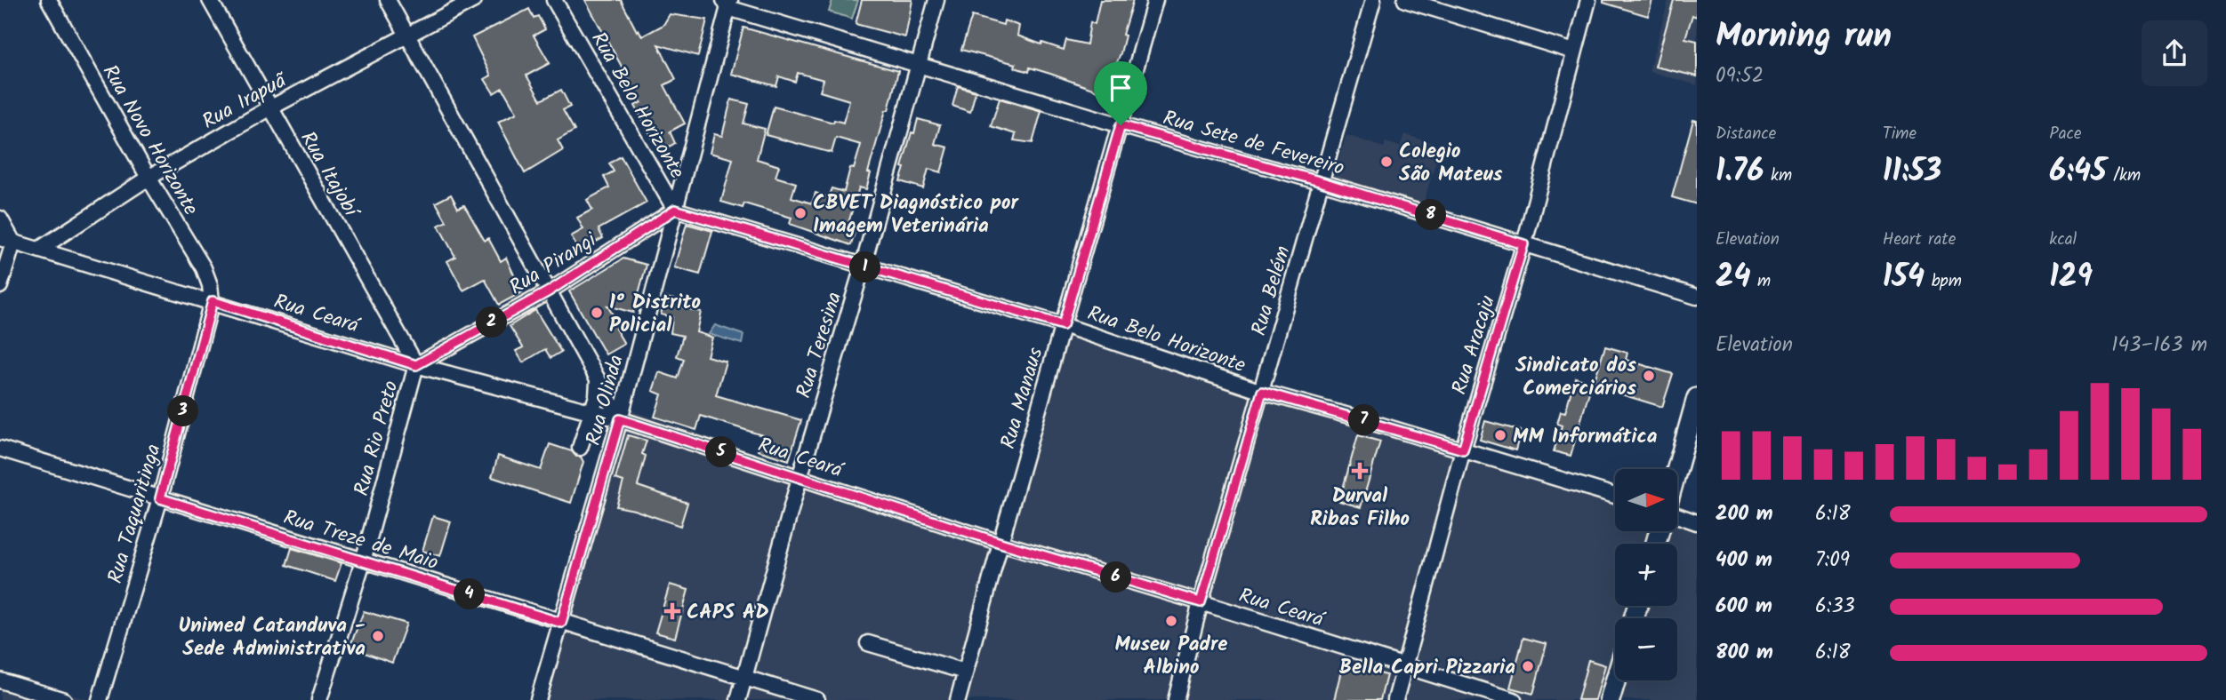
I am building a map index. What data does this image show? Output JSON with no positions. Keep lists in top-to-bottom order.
{
  "streets": {
    "street": [
      "Rua Irapuã",
      "Rua Belo Horizonte",
      "Rua Novo Horizonte",
      "Rua Sete de Fevereiro",
      "Rua Itajobí",
      "Rua Pirangi",
      "Rua Belém",
      "Rua Ceará",
      "Rua Teresina",
      "Rua Aracaju",
      "Rua Manaus",
      "Rua Olinda",
      "Rua Rio Preto",
      "Rua Taquaritinga",
      "Rua Treze de Maio"
    ]
  },
  "crossings": [
    ["Rua Irapuã", "Rua Novo Horizonte"],
    ["Rua Irapuã", "Rua Itajobí"],
    ["Rua Irapuã", "Rua Ceará"],
    ["Rua Belo Horizonte", "Rua Pirangi"],
    ["Rua Belo Horizonte", "Rua Belém"],
    ["Rua Belo Horizonte", "Rua Teresina"],
    ["Rua Belo Horizonte", "Rua Aracaju"],
    ["Rua Belo Horizonte", "Rua Manaus"],
    ["Rua Belo Horizonte", "Rua Olinda"],
    ["Rua Novo Horizonte", "Rua Ceará"],
    ["Rua Novo Horizonte", "Rua Taquaritinga"],
    ["Rua Sete de Fevereiro", "Rua Belém"],
    ["Rua Sete de Fevereiro", "Rua Teresina"],
    ["Rua Sete de Fevereiro", "Rua Aracaju"],
    ["Rua Sete de Fevereiro", "Rua Manaus"],
    ["Rua Sete de Fevereiro", "Rua Olinda"],
    ["Rua Itajobí", "Rua Pirangi"],
    ["Rua Itajobí", "Rua Ceará"],
    ["Rua Itajobí", "Rua Rio Preto"],
    ["Rua Pirangi", "Rua Ceará"],
    ["Rua Pirangi", "Rua Olinda"],
    ["Rua Pirangi", "Rua Rio Preto"],
    ["Rua Belém", "Rua Ceará"],
    ["Rua Ceará", "Rua Teresina"],
    ["Rua Ceará", "Rua Aracaju"],
    ["Rua Ceará", "Rua Manaus"],
    ["Rua Ceará", "Rua Olinda"],
    ["Rua Ceará", "Rua Rio Preto"],
    ["Rua Ceará", "Rua Taquaritinga"],
    ["Rua Teresina", "Rua Treze de Maio"],
    ["Rua Olinda", "Rua Treze de Maio"],
    ["Rua Rio Preto", "Rua Treze de Maio"],
    ["Rua Taquaritinga", "Rua Treze de Maio"]
  ],
  "places": {
    "other": [
      "Colegio São Mateus",
      "CBVET Diagnóstico por Imagem Veterinária",
      "1° Distrito Policial",
      "Sindicato dos Comerciários",
      "MM Informática",
      "Museu Padre Albino",
      "Unimed Catanduva - Sede Administrativa",
      "Bella Capri Pizzaria"
    ],
    "health": ["Durval Ribas Filho", "CAPS AD"]
  },
  "north": "right",
  "page": {
    "heading": ["Morning run", "09:52"],
    "stats": [
      ["Distance", "1.76 km"],
      ["Time", "11:53"],
      ["Pace", "6:45 /km"],
      ["Elevation", "24 m"],
      ["Heart rate", "154 bpm"],
      ["kcal", "129"]
    ],
    "pins": [
      "8",
      "1",
      "2",
      "3",
      "7",
      "5",
      "6",
      "4"
    ],
    "chart": ["Elevation", "143–163 m"],
    "map_buttons": ["+", "−"],
    "list": [
      {
        "name": "200 m",
        "note": "6:18"
      },
      {
        "name": "400 m",
        "note": "7:09"
      },
      {
        "name": "600 m",
        "note": "6:33"
      },
      {
        "name": "800 m",
        "note": "6:18"
      }
    ]
  }
}
